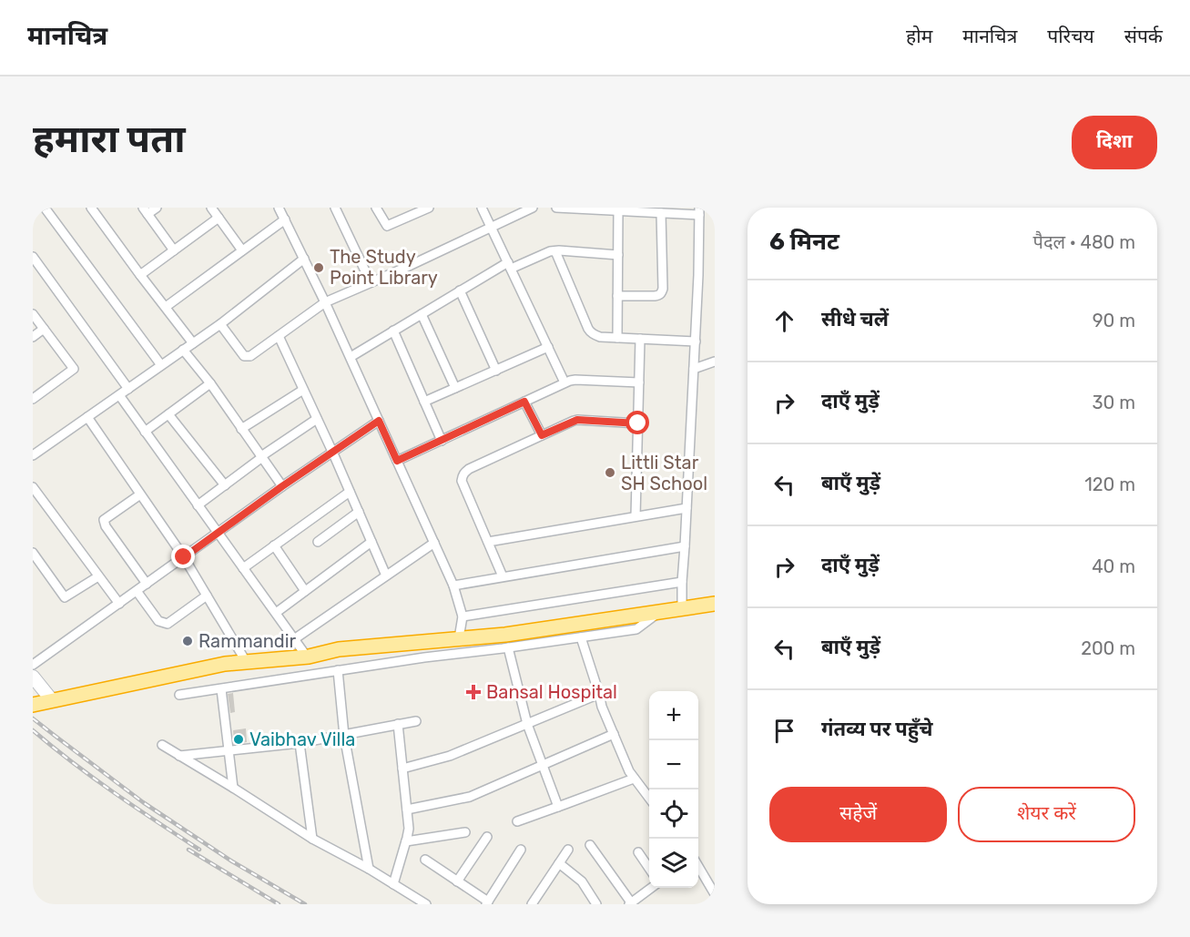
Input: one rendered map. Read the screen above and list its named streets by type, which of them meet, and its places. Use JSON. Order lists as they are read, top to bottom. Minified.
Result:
{"places":{"other":["The Study Point Library","Littli Star SH School","Rammandir","Vaibhav Villa"],"health":["Bansal Hospital"]},"page":{"header":"मानचित्र","nav":["होम","मानचित्र","परिचय","संपर्क"],"buttons":["दिशा",["सहेजें","शेयर करें"]],"title":"हमारा पता","heading":["6 मिनट","पैदल · 480 m"],"list":[["सीधे चलें","90 m"],["दाएँ मुड़ें","30 m"],["बाएँ मुड़ें","120 m"],["दाएँ मुड़ें","40 m"],["बाएँ मुड़ें","200 m"],"गंतव्य पर पहुँचे"],"map_buttons":["+","−"]}}
